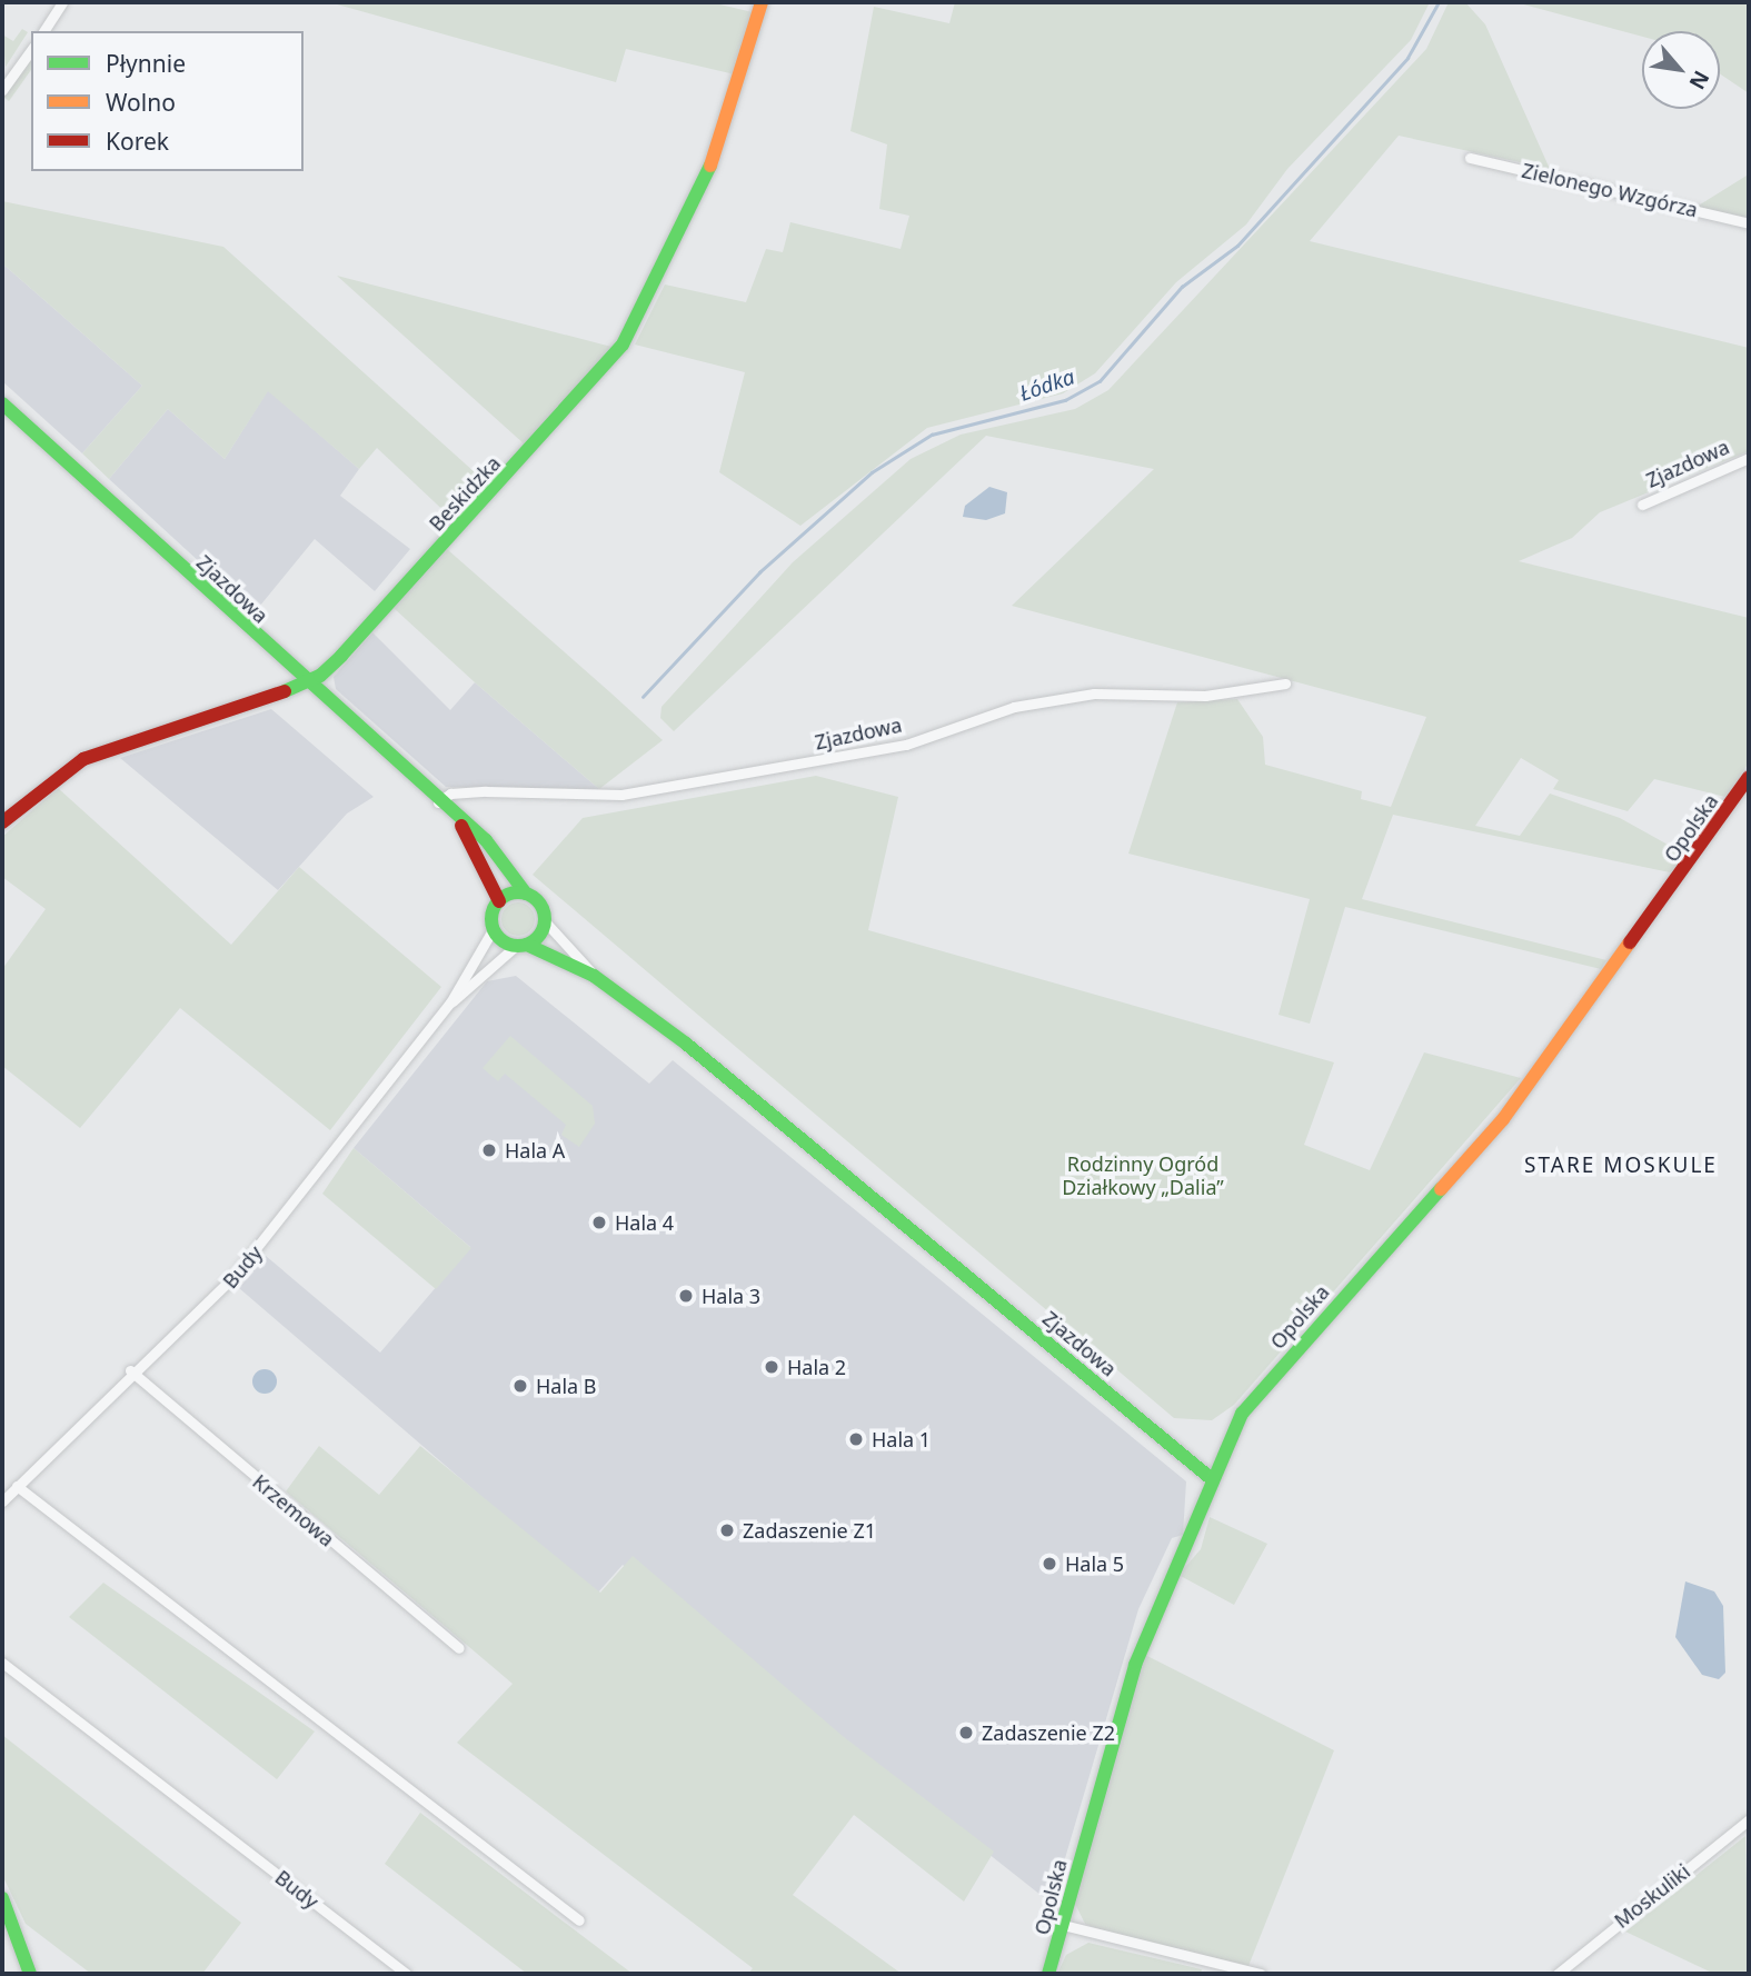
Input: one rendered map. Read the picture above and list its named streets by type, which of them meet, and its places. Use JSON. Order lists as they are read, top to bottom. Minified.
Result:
{"streets":{"street":["Zielonego Wzgórza","Zjazdowa","Beskidzka","Opolska","Budy","Krzemowa","Moskuliki"]},"crossings":[["Zjazdowa","Beskidzka"],["Zjazdowa","Opolska"],["Zjazdowa","Budy"],["Budy","Krzemowa"]],"districts":["STARE MOSKULE"],"water":["Łódka"],"parks":["Rodzinny Ogród Działkowy „Dalia”"],"places":["Hala A","Hala 4","Hala 3","Hala 2","Hala B","Hala 1","Zadaszenie Z1","Hala 5","Zadaszenie Z2"],"legend":["Płynnie","Wolno","Korek"],"north":"bottom right"}
